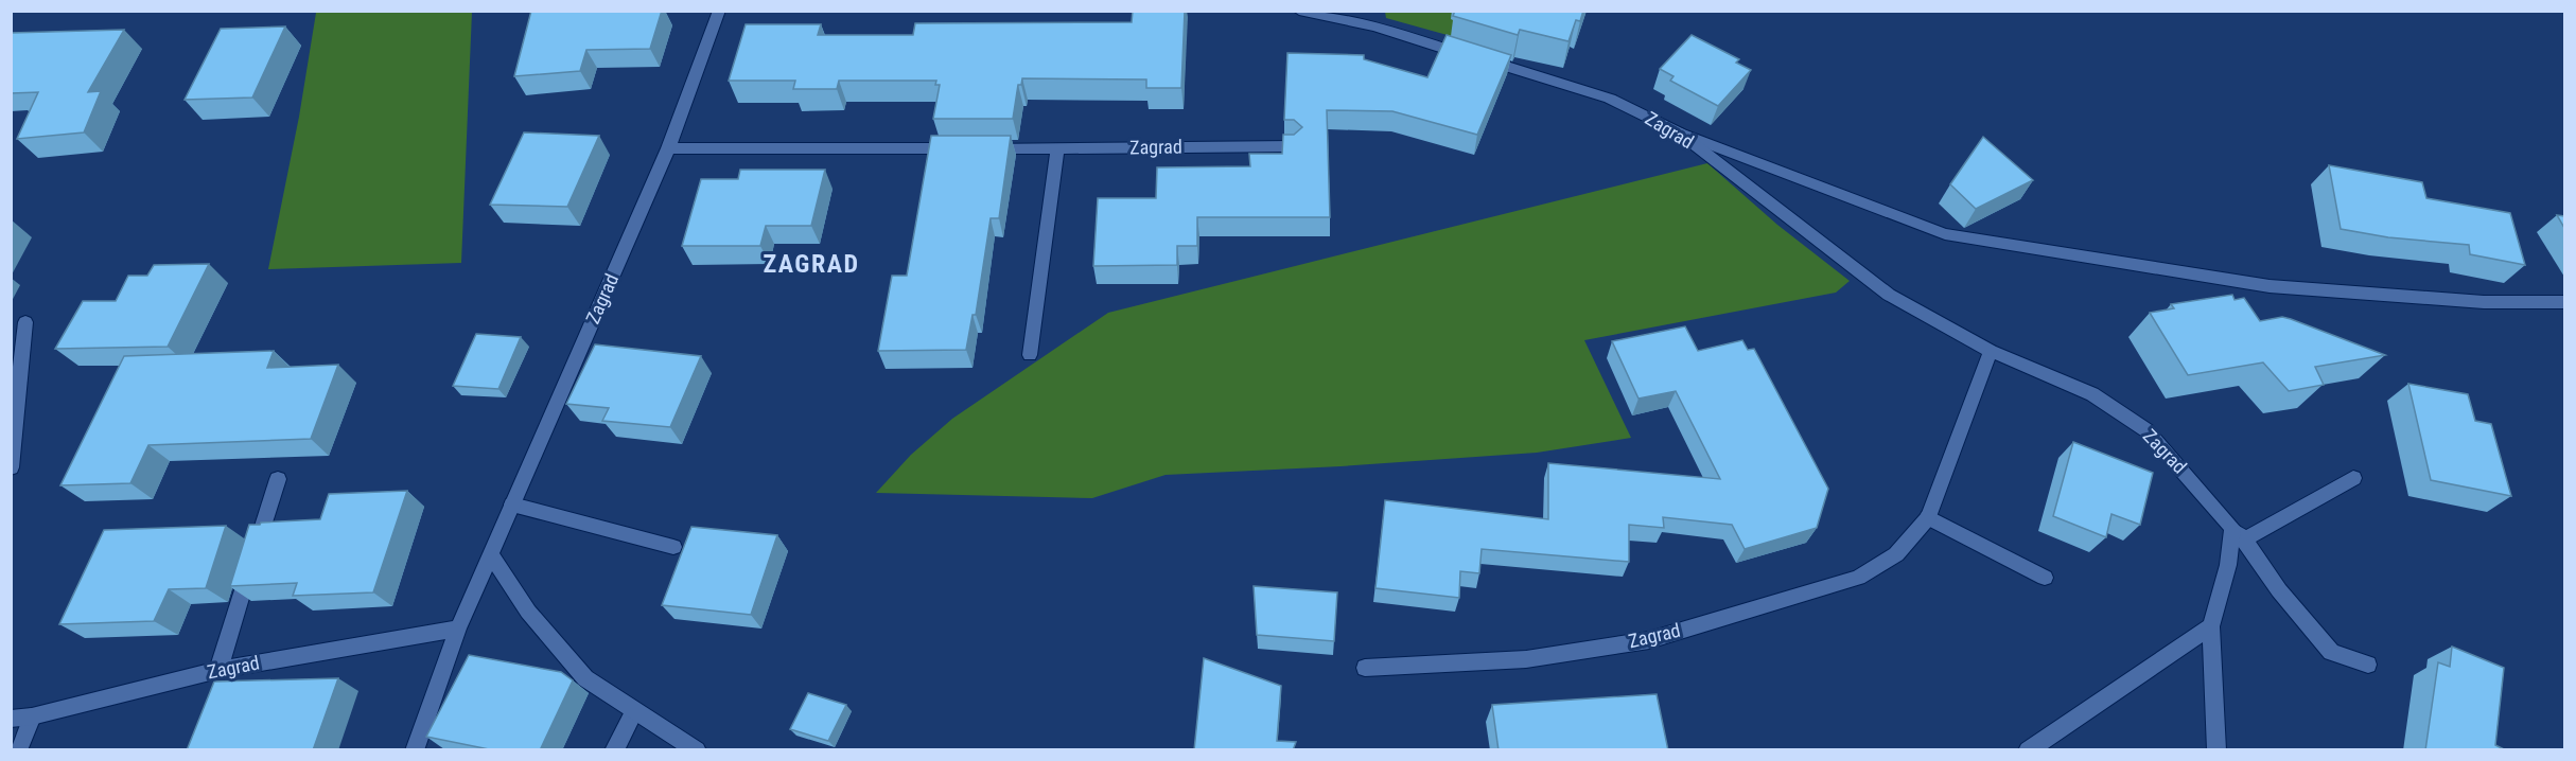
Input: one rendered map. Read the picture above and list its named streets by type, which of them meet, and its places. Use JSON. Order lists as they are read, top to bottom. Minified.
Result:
{"streets":{"street":["Zagrad"]},"districts":["ZAGRAD"]}
